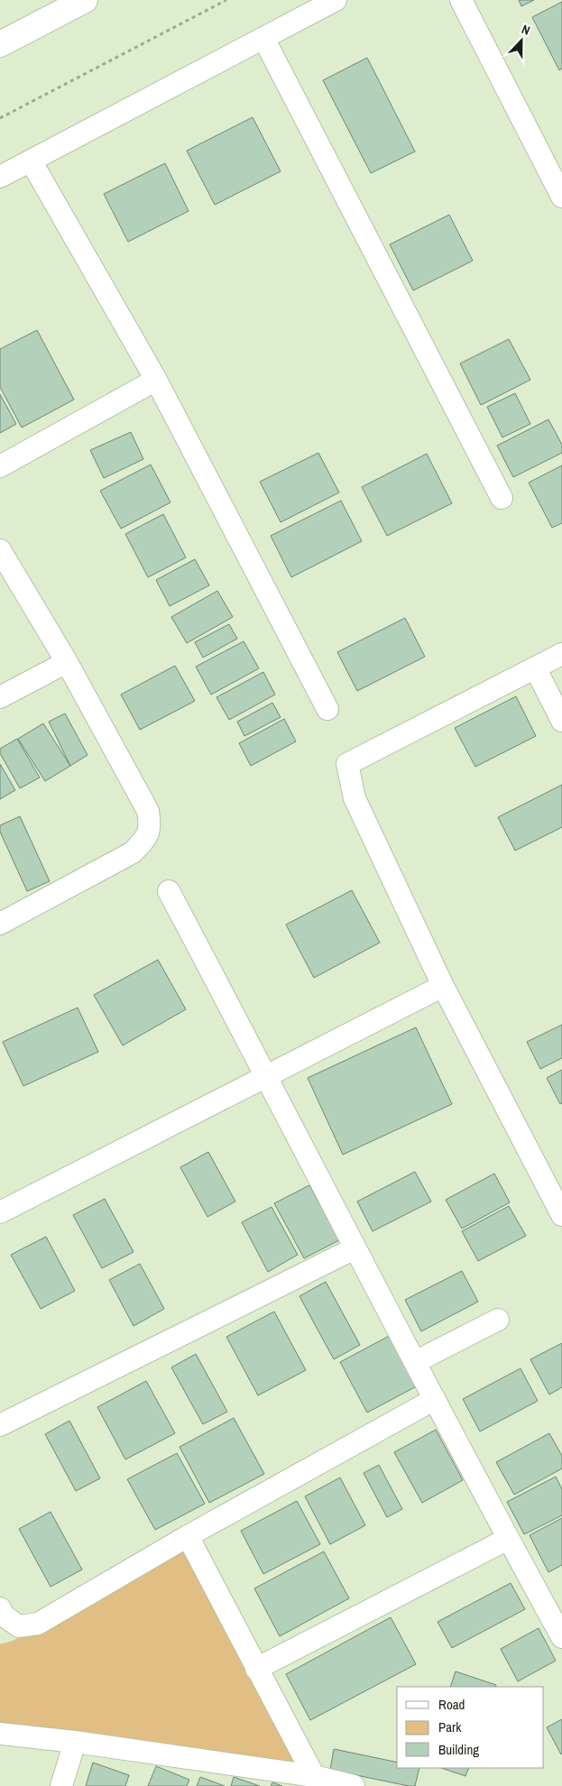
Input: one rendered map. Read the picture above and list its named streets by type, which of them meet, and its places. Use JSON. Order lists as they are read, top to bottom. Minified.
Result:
{"legend":["Road","Park","Building"],"north":"top"}
